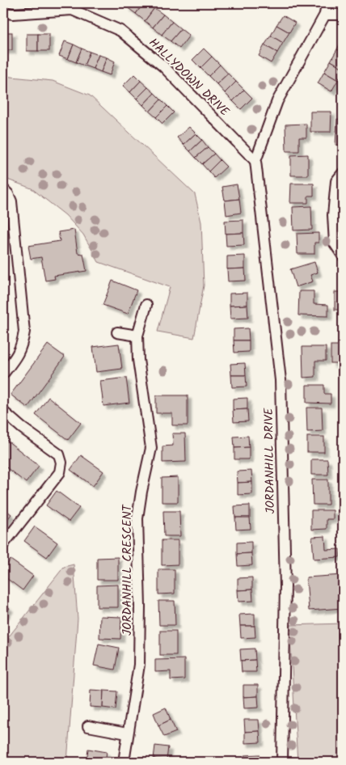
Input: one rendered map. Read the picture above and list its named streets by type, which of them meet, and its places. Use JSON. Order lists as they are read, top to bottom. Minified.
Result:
{"streets":{"street":["HALLYDOWN DRIVE","JORDANHILL DRIVE","JORDANHILL CRESCENT"]},"crossings":[["HALLYDOWN DRIVE","JORDANHILL DRIVE"]]}
